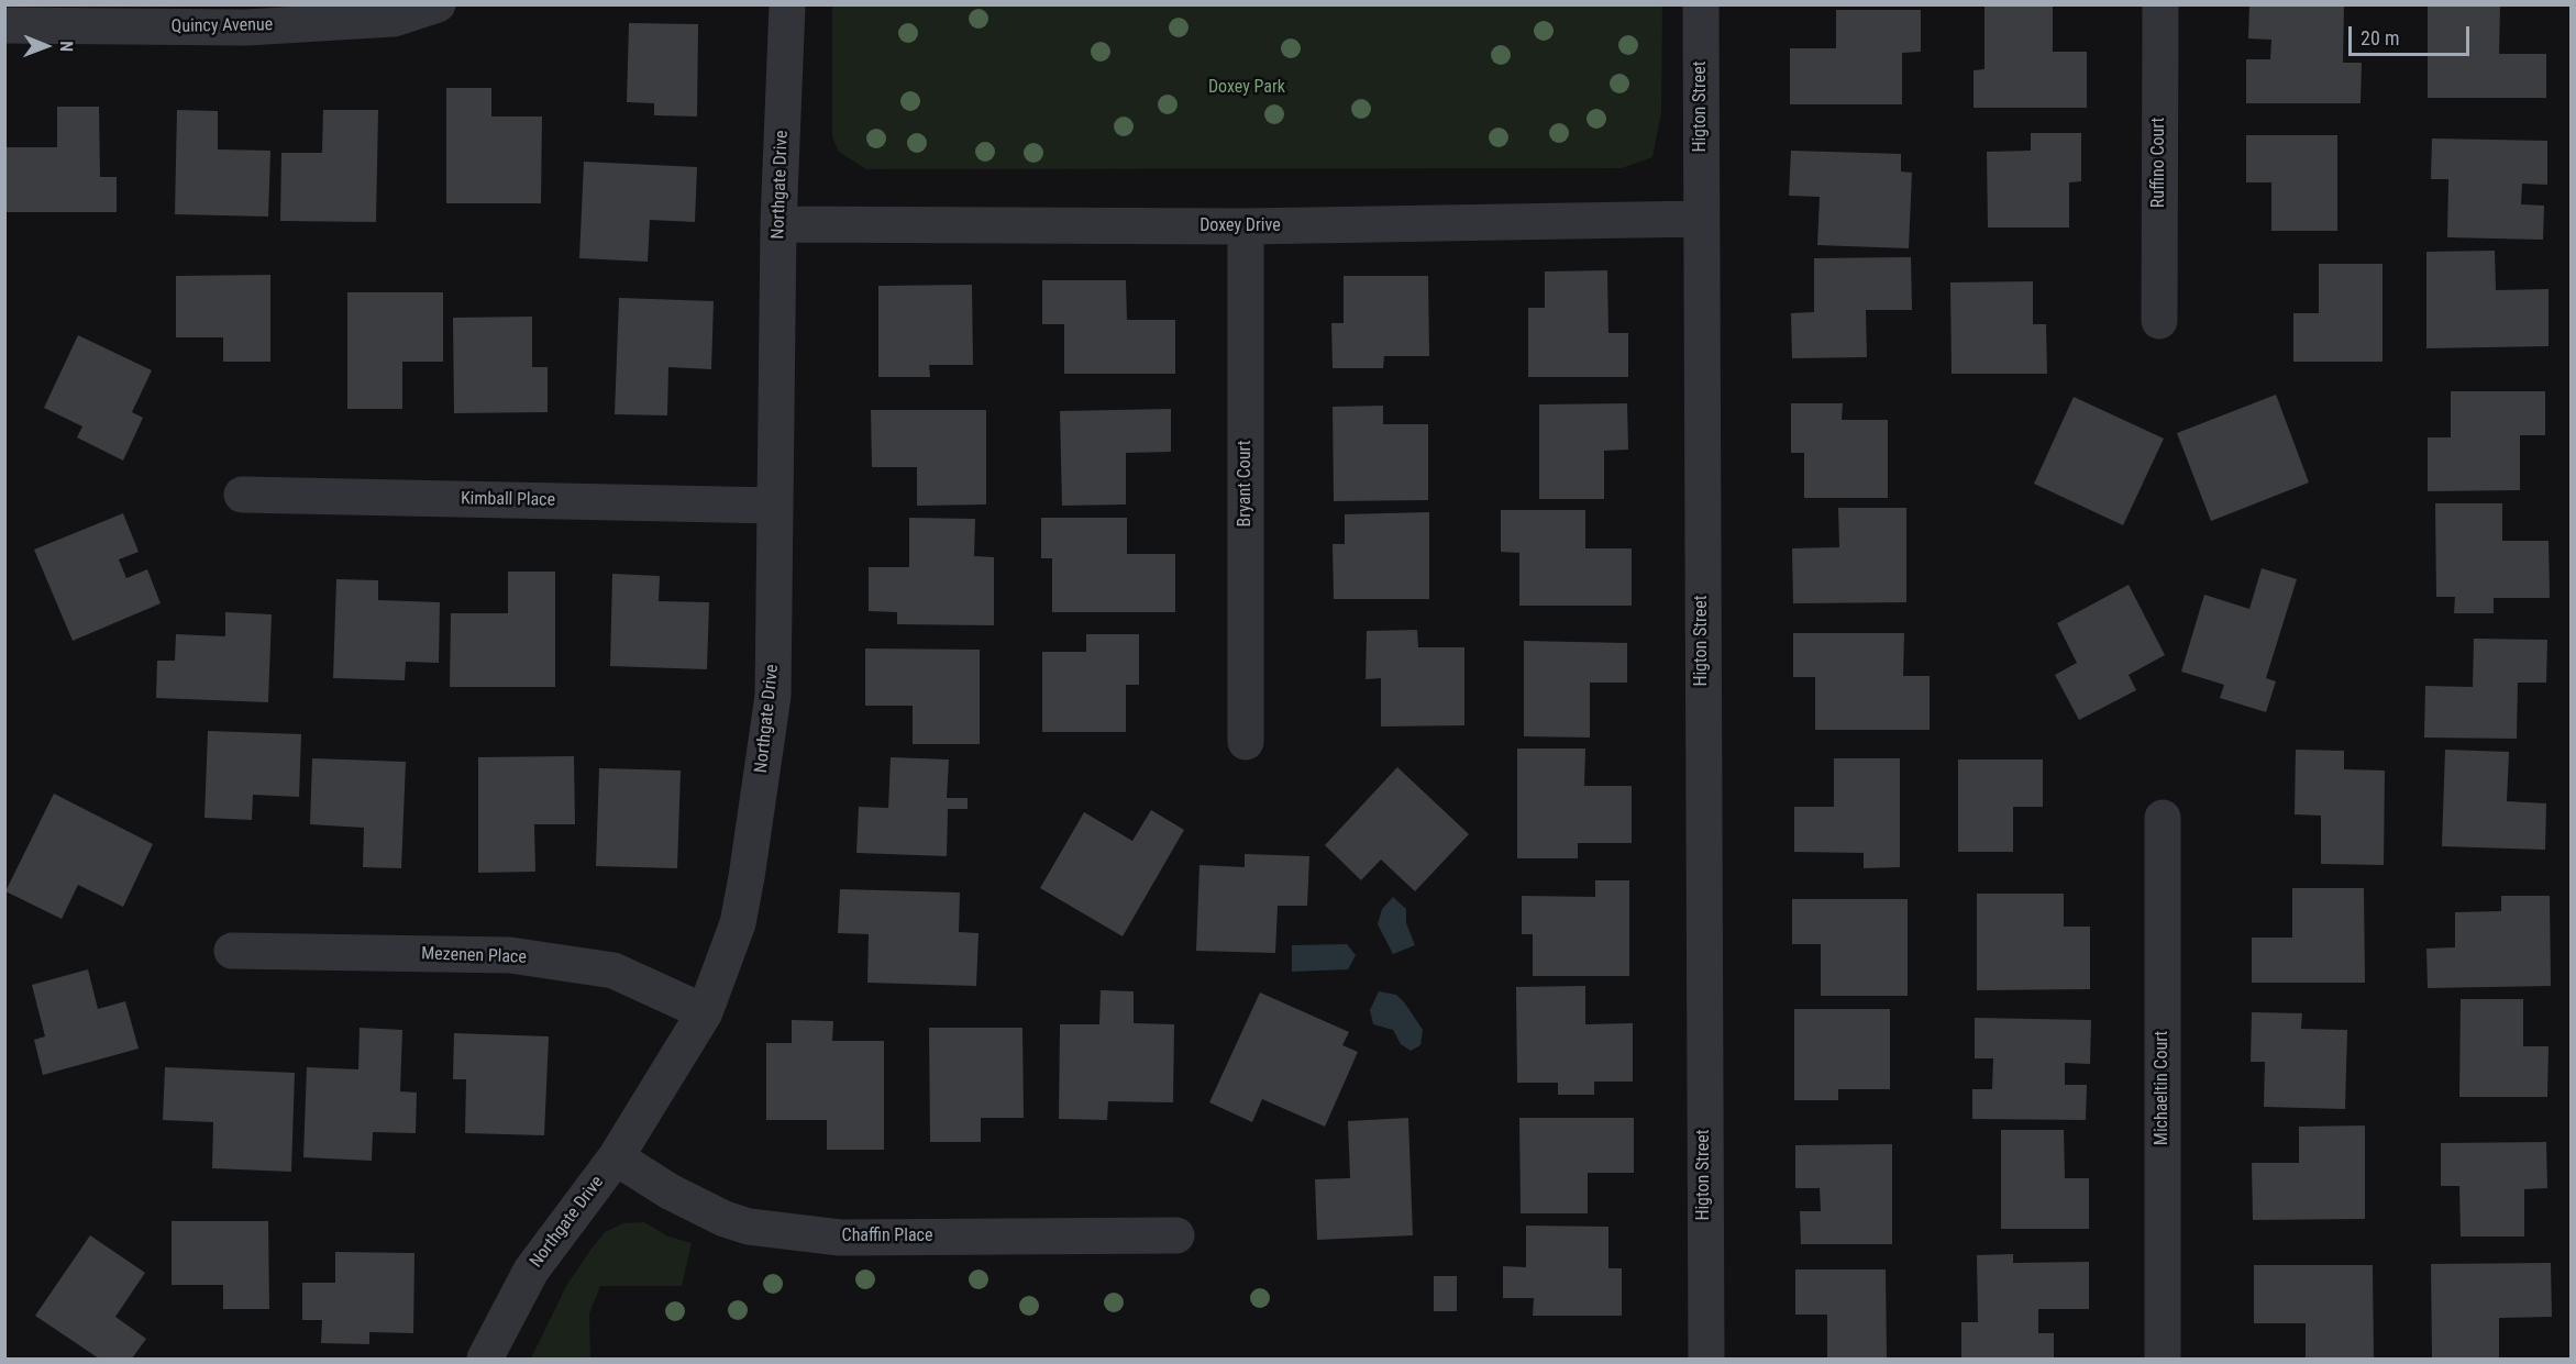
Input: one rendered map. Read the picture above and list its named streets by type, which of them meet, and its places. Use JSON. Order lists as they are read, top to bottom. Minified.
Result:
{"streets":{"street":["Quincy Avenue","Higton Street","Ruffino Court","Northgate Drive","Doxey Drive","Bryant Court","Kimball Place","Mezenen Place","Michaeltin Court","Chaffin Place"]},"crossings":[["Higton Street","Doxey Drive"],["Northgate Drive","Doxey Drive"],["Northgate Drive","Kimball Place"],["Northgate Drive","Mezenen Place"],["Northgate Drive","Chaffin Place"],["Doxey Drive","Bryant Court"]],"parks":["Doxey Park"],"scale_bar":"20 m","north":"right"}
